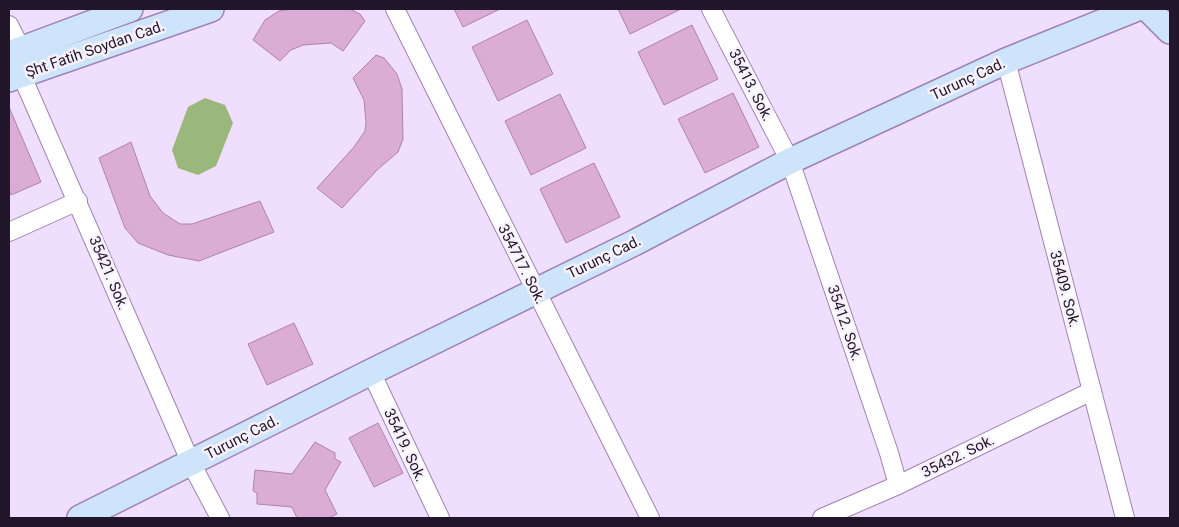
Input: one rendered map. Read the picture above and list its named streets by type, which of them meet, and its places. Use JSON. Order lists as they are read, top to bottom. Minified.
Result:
{"streets":{"street":["Şht Fatih Soydan Cad.","Turunç Cad.","35413. Sok.","354717. Sok.","35421. Sok.","35409. Sok.","35412. Sok.","35419. Sok.","35432. Sok."]},"crossings":[["Şht Fatih Soydan Cad.","35421. Sok."],["Turunç Cad.","35413. Sok."],["Turunç Cad.","354717. Sok."],["Turunç Cad.","35421. Sok."],["Turunç Cad.","35409. Sok."],["Turunç Cad.","35412. Sok."],["Turunç Cad.","35419. Sok."],["35413. Sok.","35412. Sok."],["35409. Sok.","35432. Sok."],["35412. Sok.","35432. Sok."]]}
